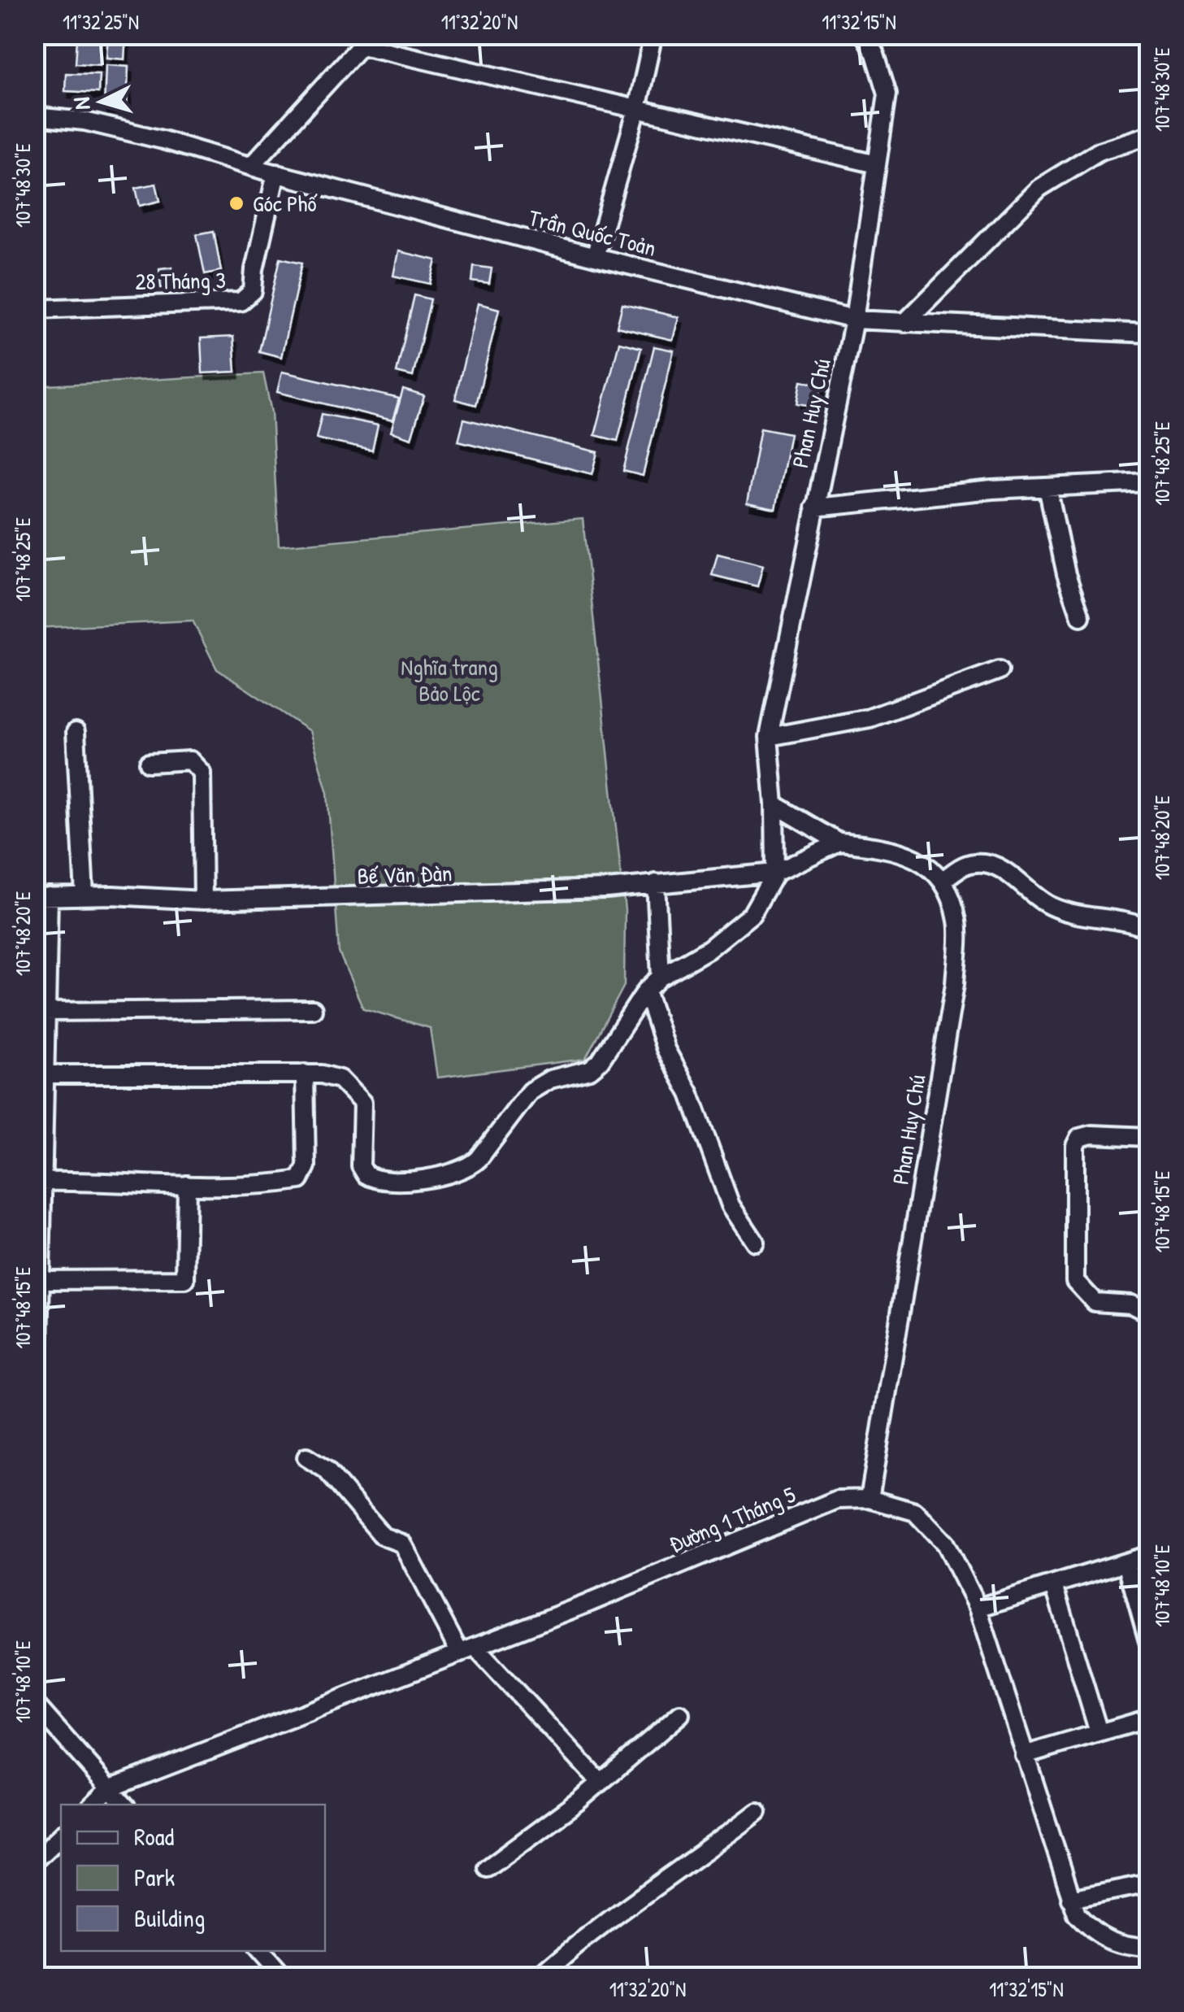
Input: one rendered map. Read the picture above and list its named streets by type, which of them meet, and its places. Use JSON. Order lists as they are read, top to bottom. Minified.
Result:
{"streets":{"street":["Trần Quốc Toản","28 Tháng 3","Phan Huy Chú","Bế Văn Đàn","Đường 1 Tháng 5"]},"crossings":[["Trần Quốc Toản","28 Tháng 3"],["Trần Quốc Toản","Phan Huy Chú"],["Phan Huy Chú","Bế Văn Đàn"],["Phan Huy Chú","Đường 1 Tháng 5"]],"parks":["Nghĩa trang Bảo Lộc"],"places":["Góc Phố"],"legend":["Road","Park","Building"],"north":"left","coordinates":["11°32'25\"N","11°32'20\"N","11°32'15\"N","107°48'30\"E","107°48'25\"E","107°48'20\"E","107°48'15\"E","107°48'10\"E"]}
